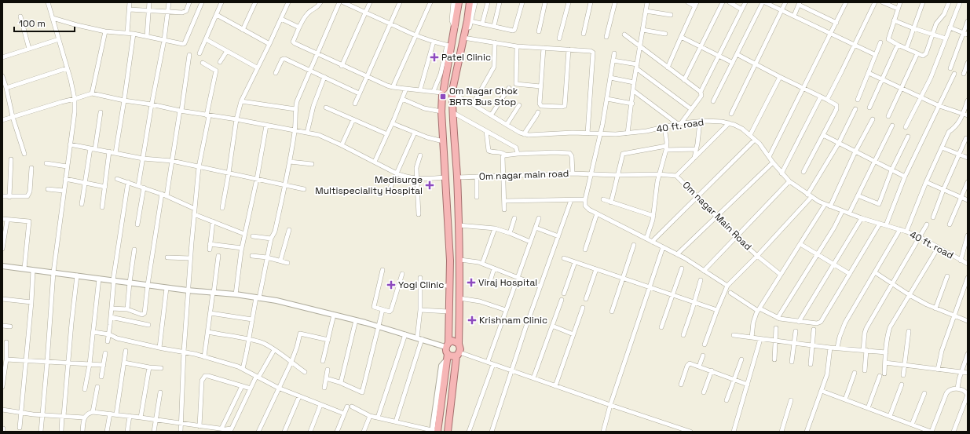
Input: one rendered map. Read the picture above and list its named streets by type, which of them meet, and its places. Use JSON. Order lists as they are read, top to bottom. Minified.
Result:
{"streets":{"street":["40 ft. road","Om nagar main road","Om nagar Main Road"]},"crossings":[["Om nagar main road","Om nagar Main Road"]],"places":{"health":["Patel Clinic","Medisurge Multispeciality Hospital","Viraj Hospital","Yogi Clinic","Krishnam Clinic"],"transit":["Om Nagar Chok BRTS Bus Stop"]},"scale_bar":"100 m"}
